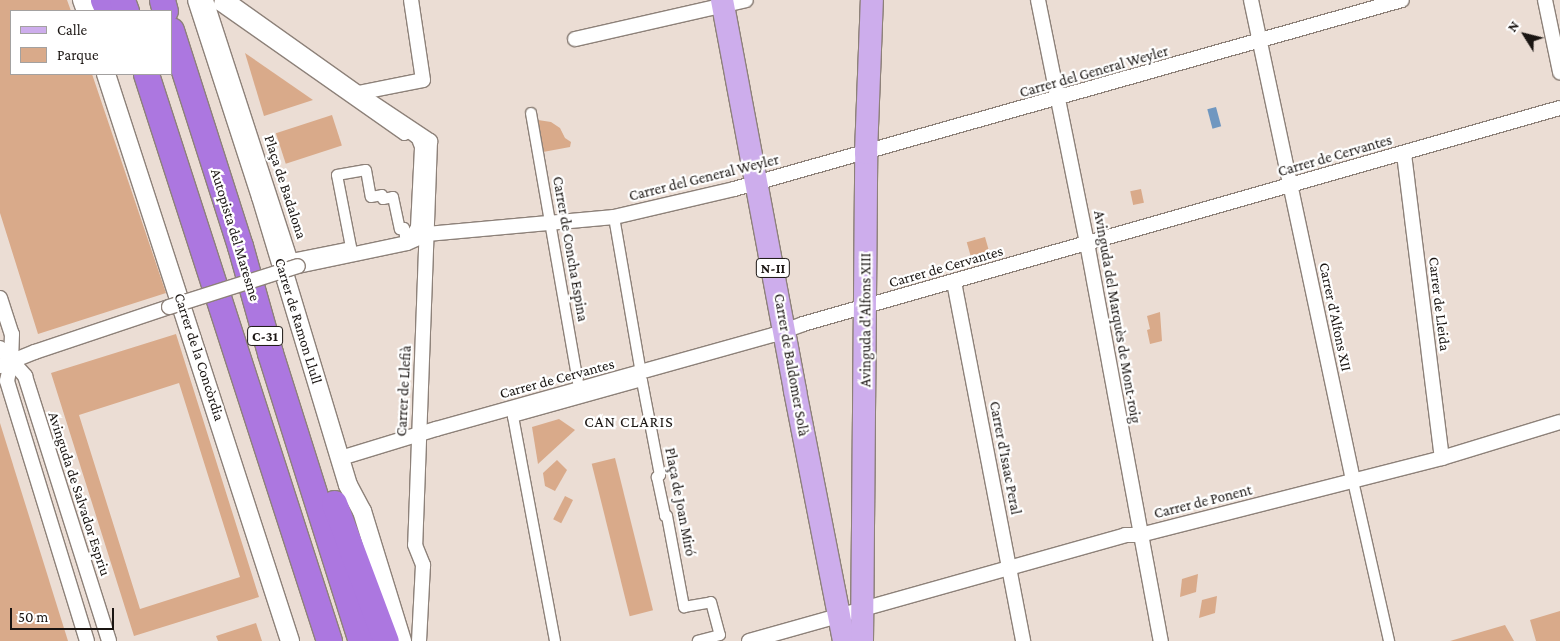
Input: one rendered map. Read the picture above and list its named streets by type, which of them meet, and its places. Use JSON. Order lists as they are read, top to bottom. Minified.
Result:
{"streets":{"highway":["Autopista del Maresme","C-31"],"main road":["N-II","Avinguda d'Alfons XIII","Carrer de Baldomer Solà"],"street":["Carrer del General Weyler","Carrer de Cervantes","Plaça de Badalona","Carrer de Concha Espina","Carrer de Lleida","Avinguda del Marquès de Mont-roig","Carrer d'Alfons XII","Carrer de Ramon Llull","Carrer de la Concòrdia","Carrer de Llefià","Carrer d'Isaac Peral","Avinguda de Salvador Espriu","Plaça de Joan Miró","Carrer de Ponent"]},"crossings":[["Carrer del General Weyler","Carrer de Concha Espina"],["Carrer del General Weyler","Avinguda del Marquès de Mont-roig"],["Carrer del General Weyler","Carrer d'Alfons XII"],["Carrer del General Weyler","Avinguda d'Alfons XIII"],["Carrer del General Weyler","Carrer de Baldomer Solà"],["Carrer del General Weyler","Carrer de Llefià"],["Carrer del General Weyler","Avinguda de Salvador Espriu"],["Carrer de Cervantes","Carrer de Concha Espina"],["Carrer de Cervantes","Carrer de Lleida"],["Carrer de Cervantes","Avinguda del Marquès de Mont-roig"],["Carrer de Cervantes","Carrer d'Alfons XII"],["Carrer de Cervantes","Avinguda d'Alfons XIII"],["Carrer de Cervantes","Carrer de Ramon Llull"],["Carrer de Cervantes","Carrer de Baldomer Solà"],["Carrer de Cervantes","Carrer de Llefià"],["Carrer de Cervantes","Carrer d'Isaac Peral"],["Carrer de Lleida","Carrer de Ponent"],["Avinguda del Marquès de Mont-roig","Carrer de Ponent"],["Carrer d'Alfons XII","Carrer de Ponent"],["Avinguda d'Alfons XIII","Carrer de Baldomer Solà"],["Avinguda d'Alfons XIII","Carrer de Ponent"],["Carrer de Baldomer Solà","Carrer de Ponent"],["Carrer d'Isaac Peral","Carrer de Ponent"]],"districts":["CAN CLARIS"],"legend":["Calle","Parque"],"scale_bar":"50 m","north":"top left"}
